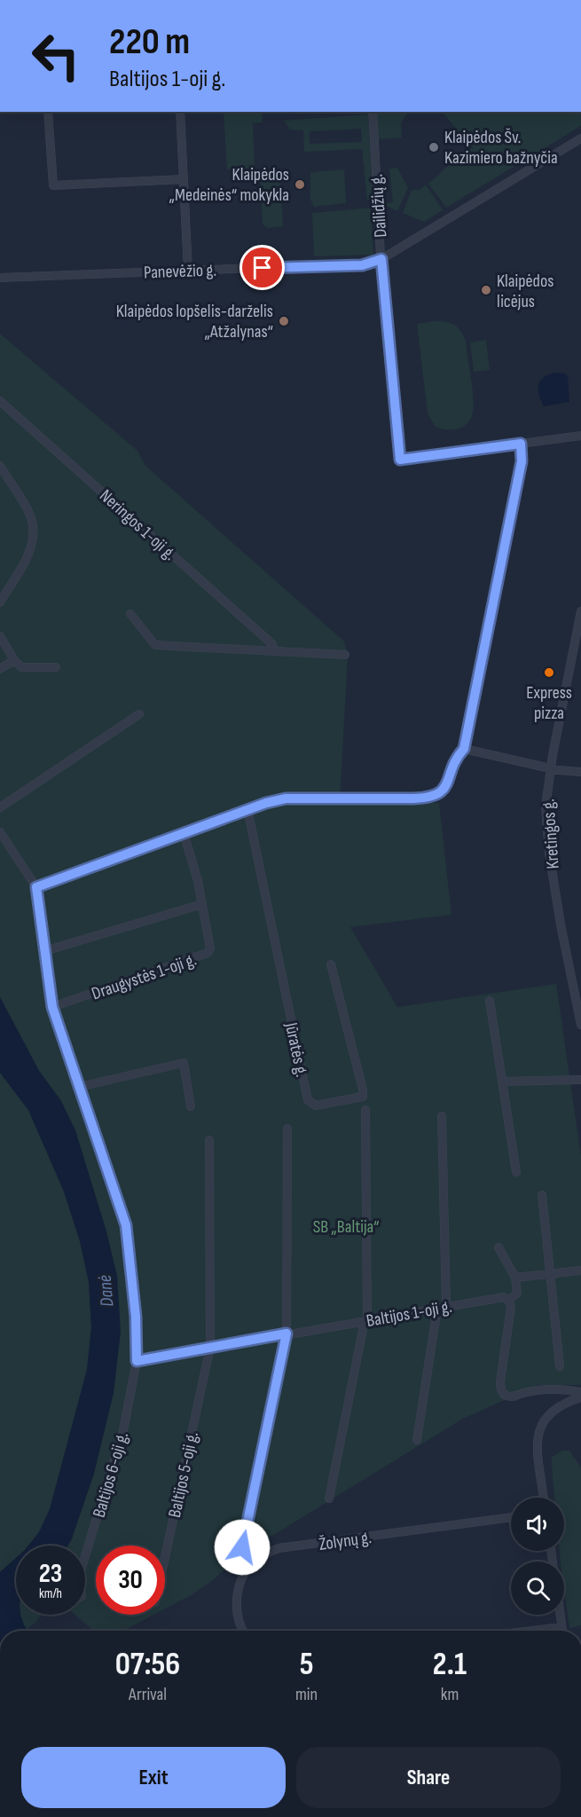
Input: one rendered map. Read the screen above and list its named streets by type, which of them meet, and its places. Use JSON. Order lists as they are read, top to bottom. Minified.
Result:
{"streets":{"street":["Dailidžių g.","Panevėžio g.","Neringos 1-oji g.","Kretingos g.","Draugystės 1-oji g.","Jūratės g.","Baltijos 1-oji g.","Baltijos 6-oji g.","Baltijos 5-oji g.","Žolynų g."]},"crossings":[["Dailidžių g.","Panevėžio g."],["Draugystės 1-oji g.","Baltijos 6-oji g."],["Baltijos 1-oji g.","Baltijos 6-oji g."],["Baltijos 1-oji g.","Baltijos 5-oji g."]],"water":["Danė"],"parks":["SB „Baltija“"],"places":["Klaipėdos Šv. Kazimiero bažnyčia","Klaipėdos „Medeinės“ mokykla","Klaipėdos licėjus","Klaipėdos lopšelis-darželis „Atžalynas“","Express pizza"],"page":{"turn":["220 m","Baltijos 1-oji g."],"speed":"23 km/h","limit":"30","eta":["07:56","Arrival","5","min","2.1","km"],"buttons":["Exit","Share"]}}
